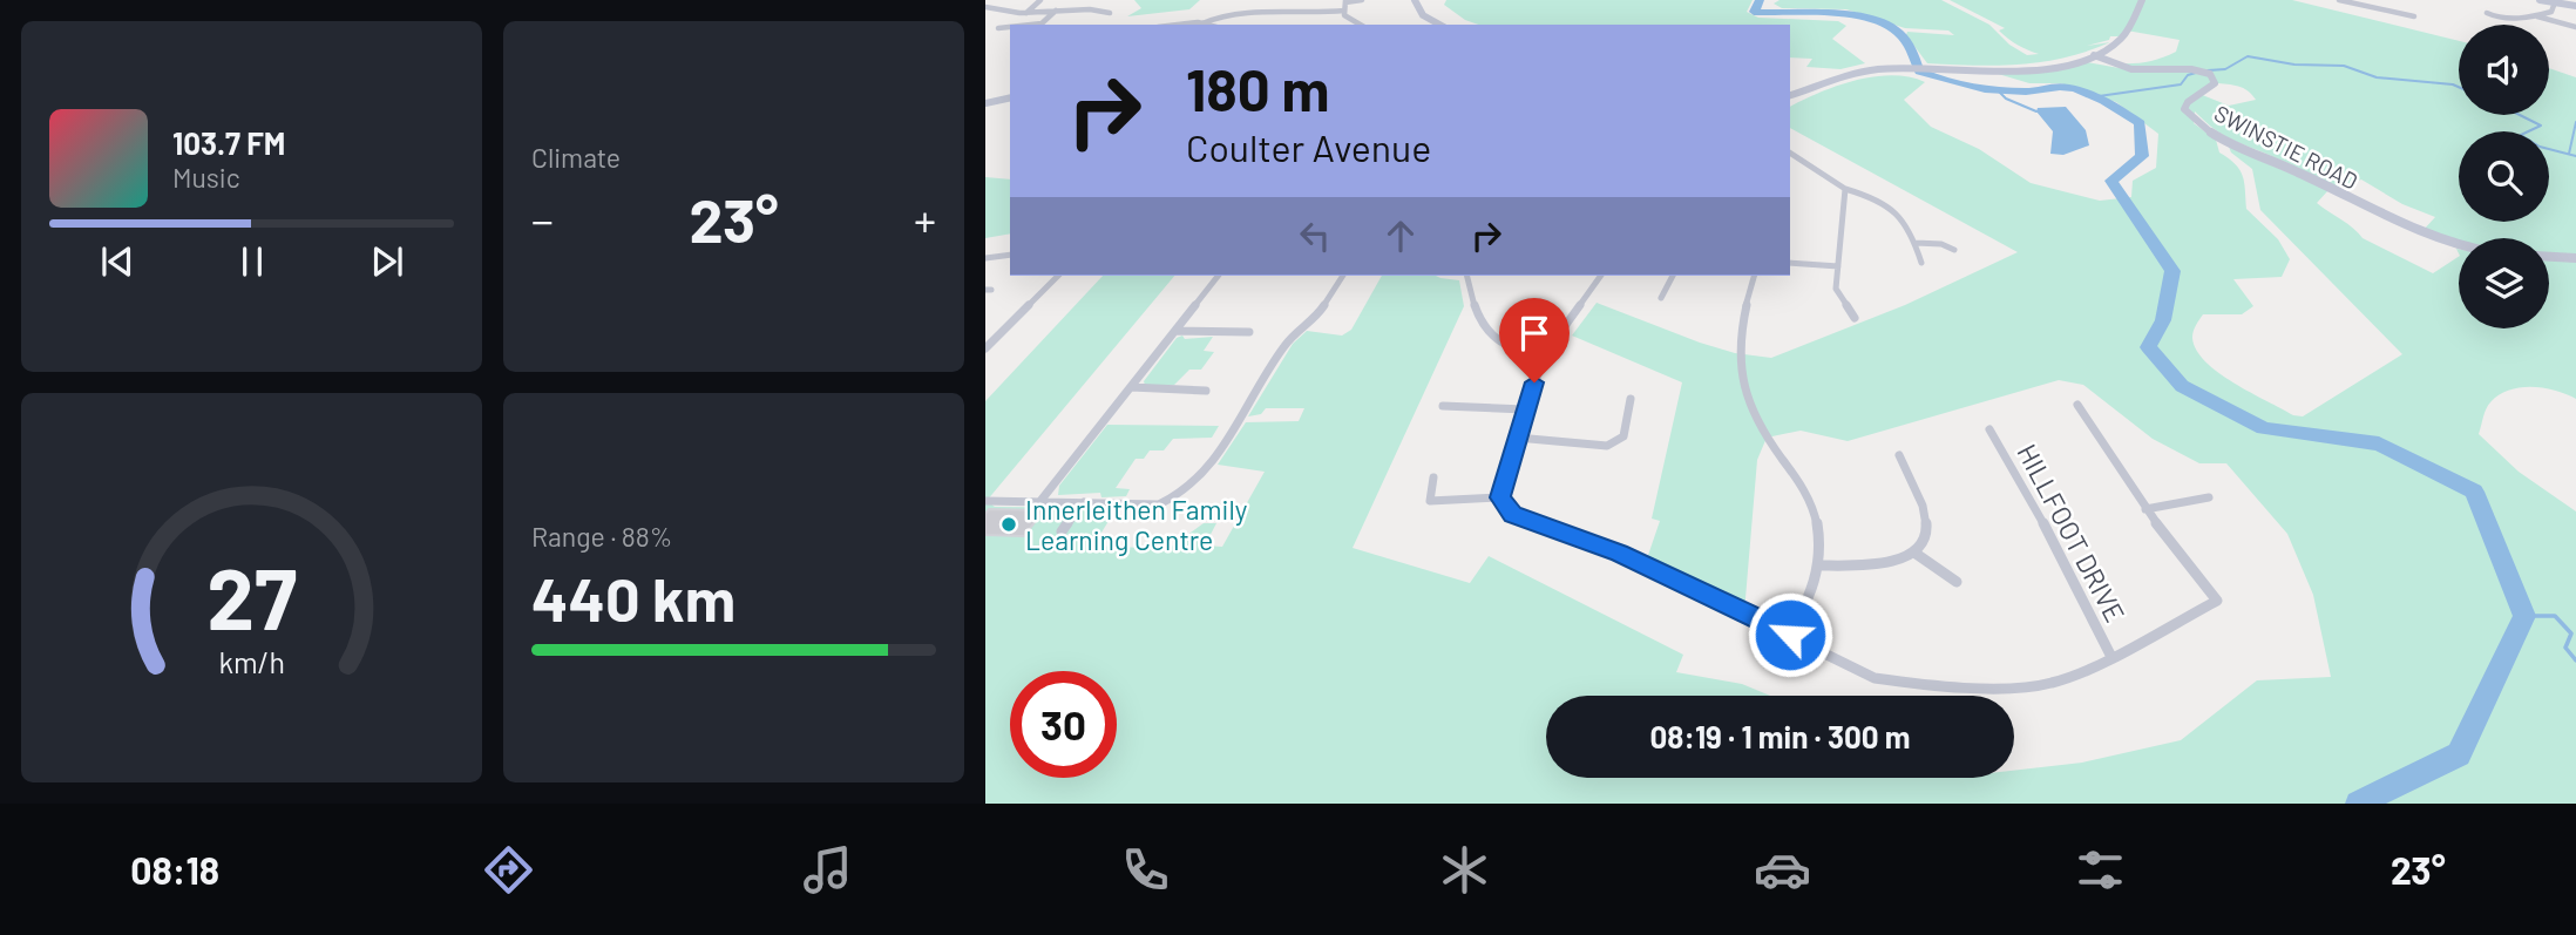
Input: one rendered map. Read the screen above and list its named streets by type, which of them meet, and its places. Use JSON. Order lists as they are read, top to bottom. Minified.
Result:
{"streets":{"street":["SWINSTIE ROAD","HILLFOOT DRIVE"]},"places":["Innerleithen Family Learning Centre"],"page":{"tile":["Climate",["Range · 88%","440 km"]],"turn":["180 m","Coulter Avenue"],"song":["103.7 FM","Music"],"heat":["−","23°","+"],"limit":"30","trip":"08:19 · 1 min · 300 m","tabs":["08:18","23°"],"gauge":["27","km/h"]}}
